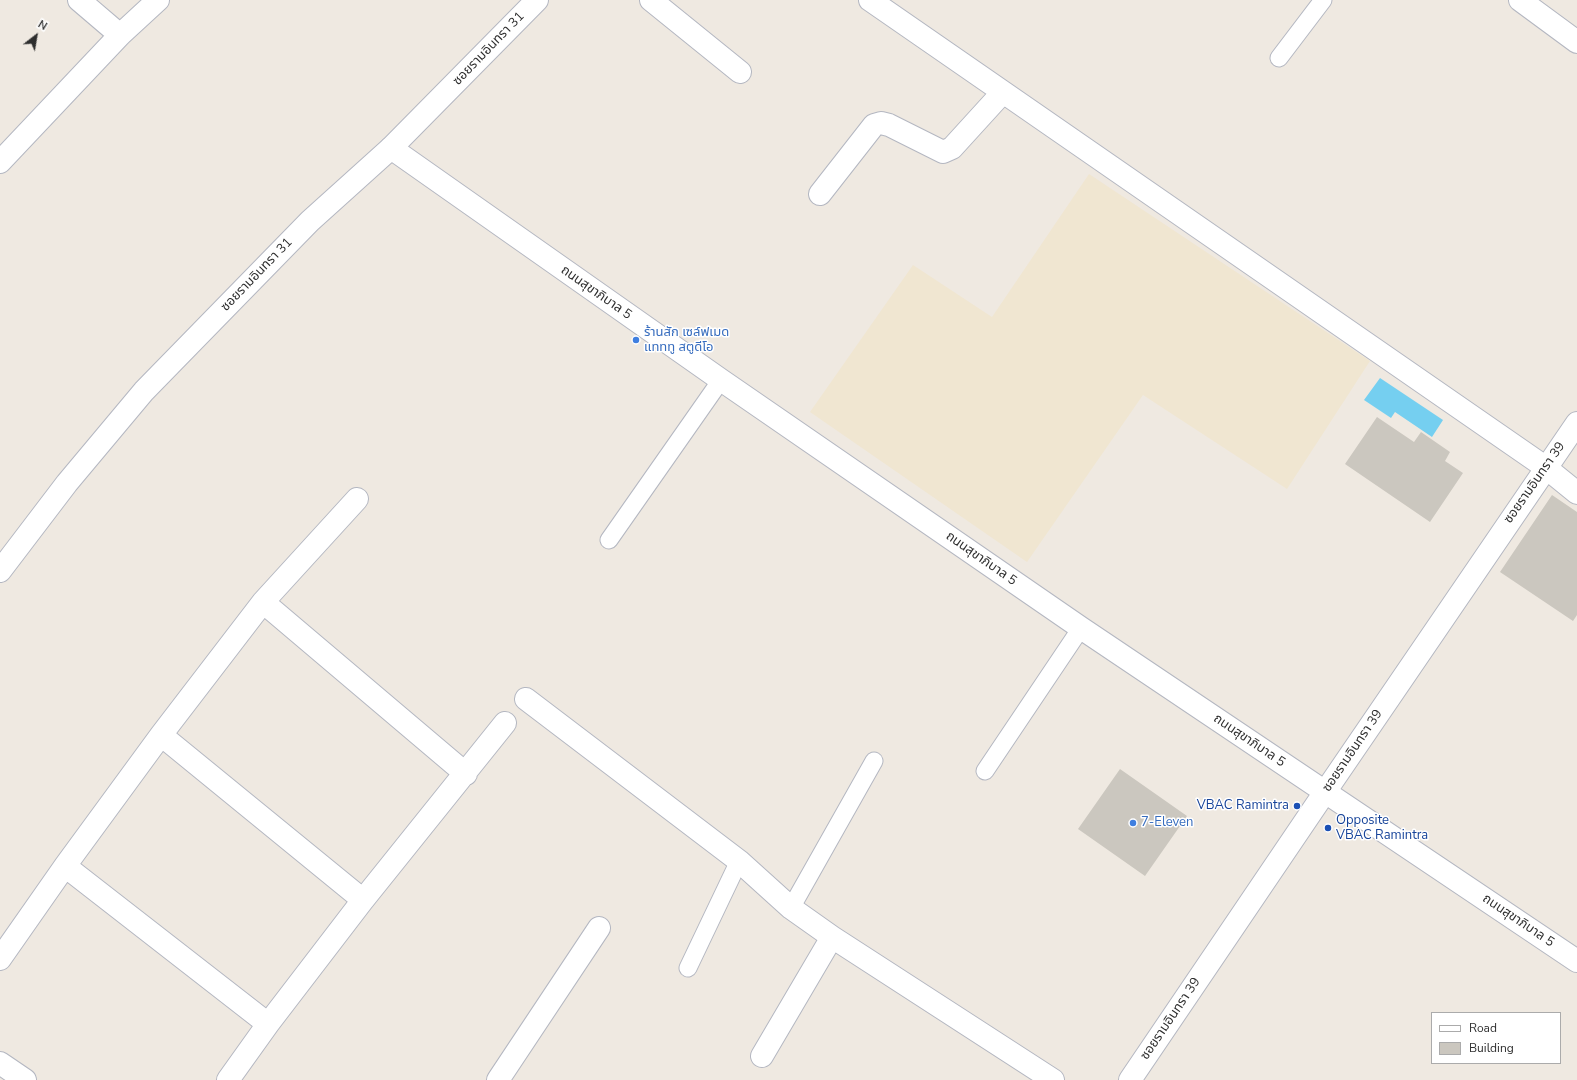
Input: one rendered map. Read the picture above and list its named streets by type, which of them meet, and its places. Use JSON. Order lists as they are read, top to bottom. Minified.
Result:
{"streets":{"street":["ซอยรามอินทรา 31","ถนนสุขาภิบาล 5","ซอยรามอินทรา 39"]},"crossings":[["ซอยรามอินทรา 31","ถนนสุขาภิบาล 5"],["ถนนสุขาภิบาล 5","ซอยรามอินทรา 39"]],"places":["ร้านสัก เซล์ฟเมด แทททู สตูดีโอ","VBAC Ramintra","7-Eleven","Opposite VBAC Ramintra"],"legend":["Road","Building"],"north":"top right"}
